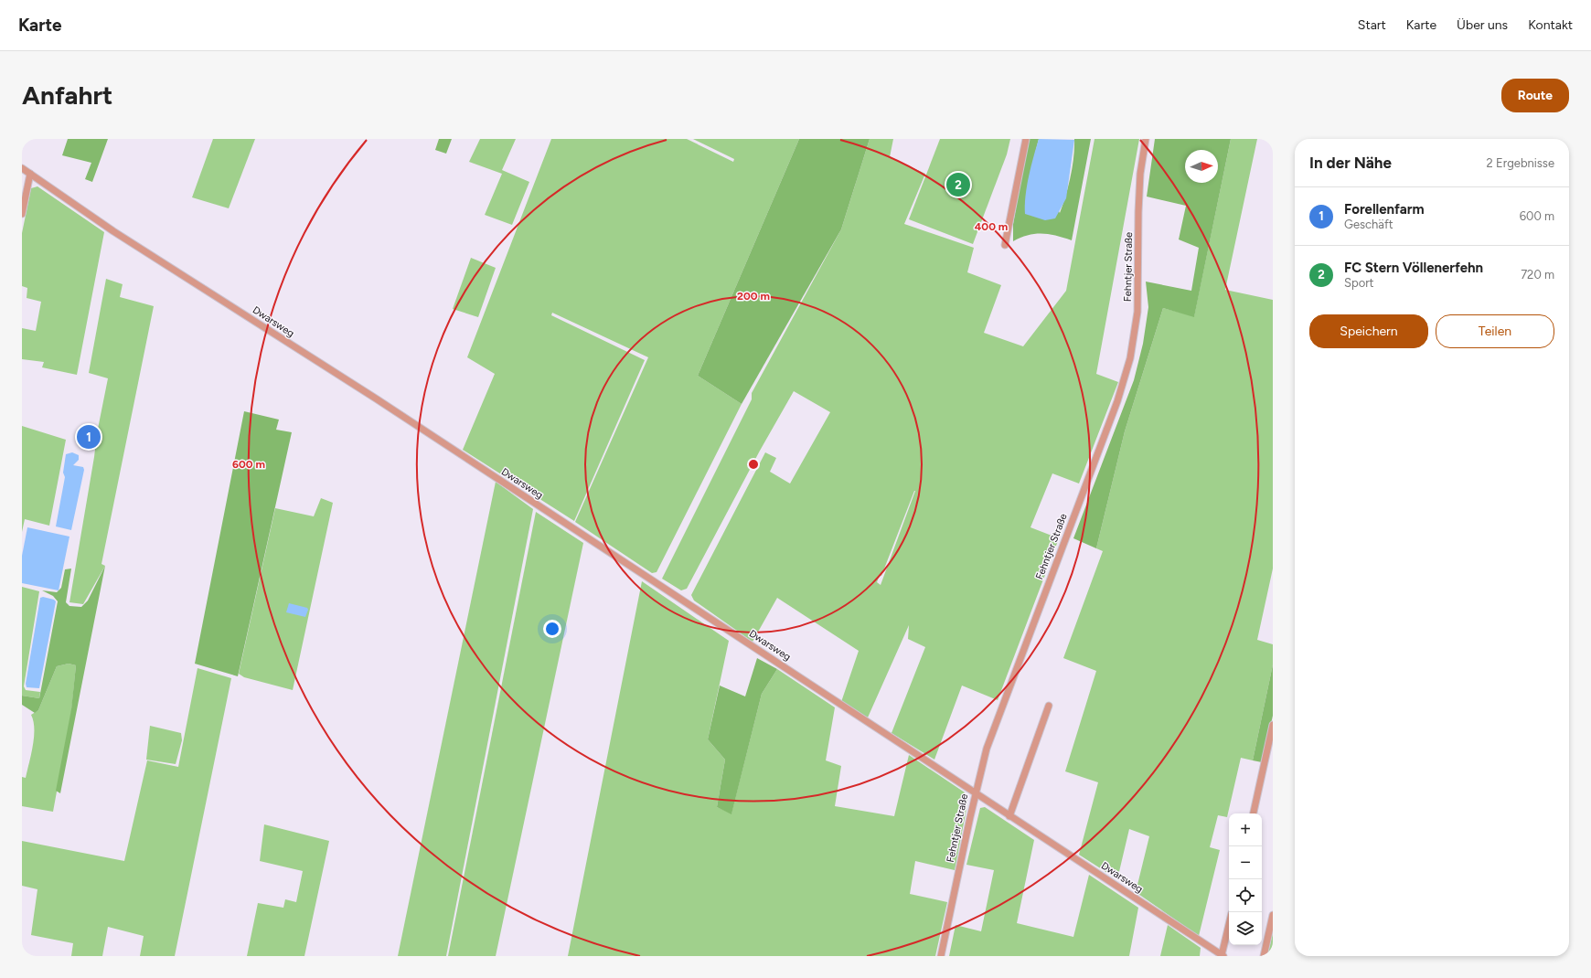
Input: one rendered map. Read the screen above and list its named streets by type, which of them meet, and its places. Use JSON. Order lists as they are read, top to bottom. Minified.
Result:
{"streets":{"street":["Fehntjer Straße","Dwarsweg"]},"crossings":[["Fehntjer Straße","Dwarsweg"]],"north":"right","page":{"header":"Karte","nav":["Start","Karte","Über uns","Kontakt"],"buttons":["Route",["Speichern","Teilen"]],"title":"Anfahrt","heading":["In der Nähe","2 Ergebnisse"],"pins":["2","1"],"list":[{"mark":"1","name":"Forellenfarm","note":"Geschäft","value":"600 m"},{"mark":"2","name":"FC Stern Völlenerfehn","note":"Sport","value":"720 m"}],"map_buttons":["+","−"]},"rings":["400 m","200 m","600 m"]}
